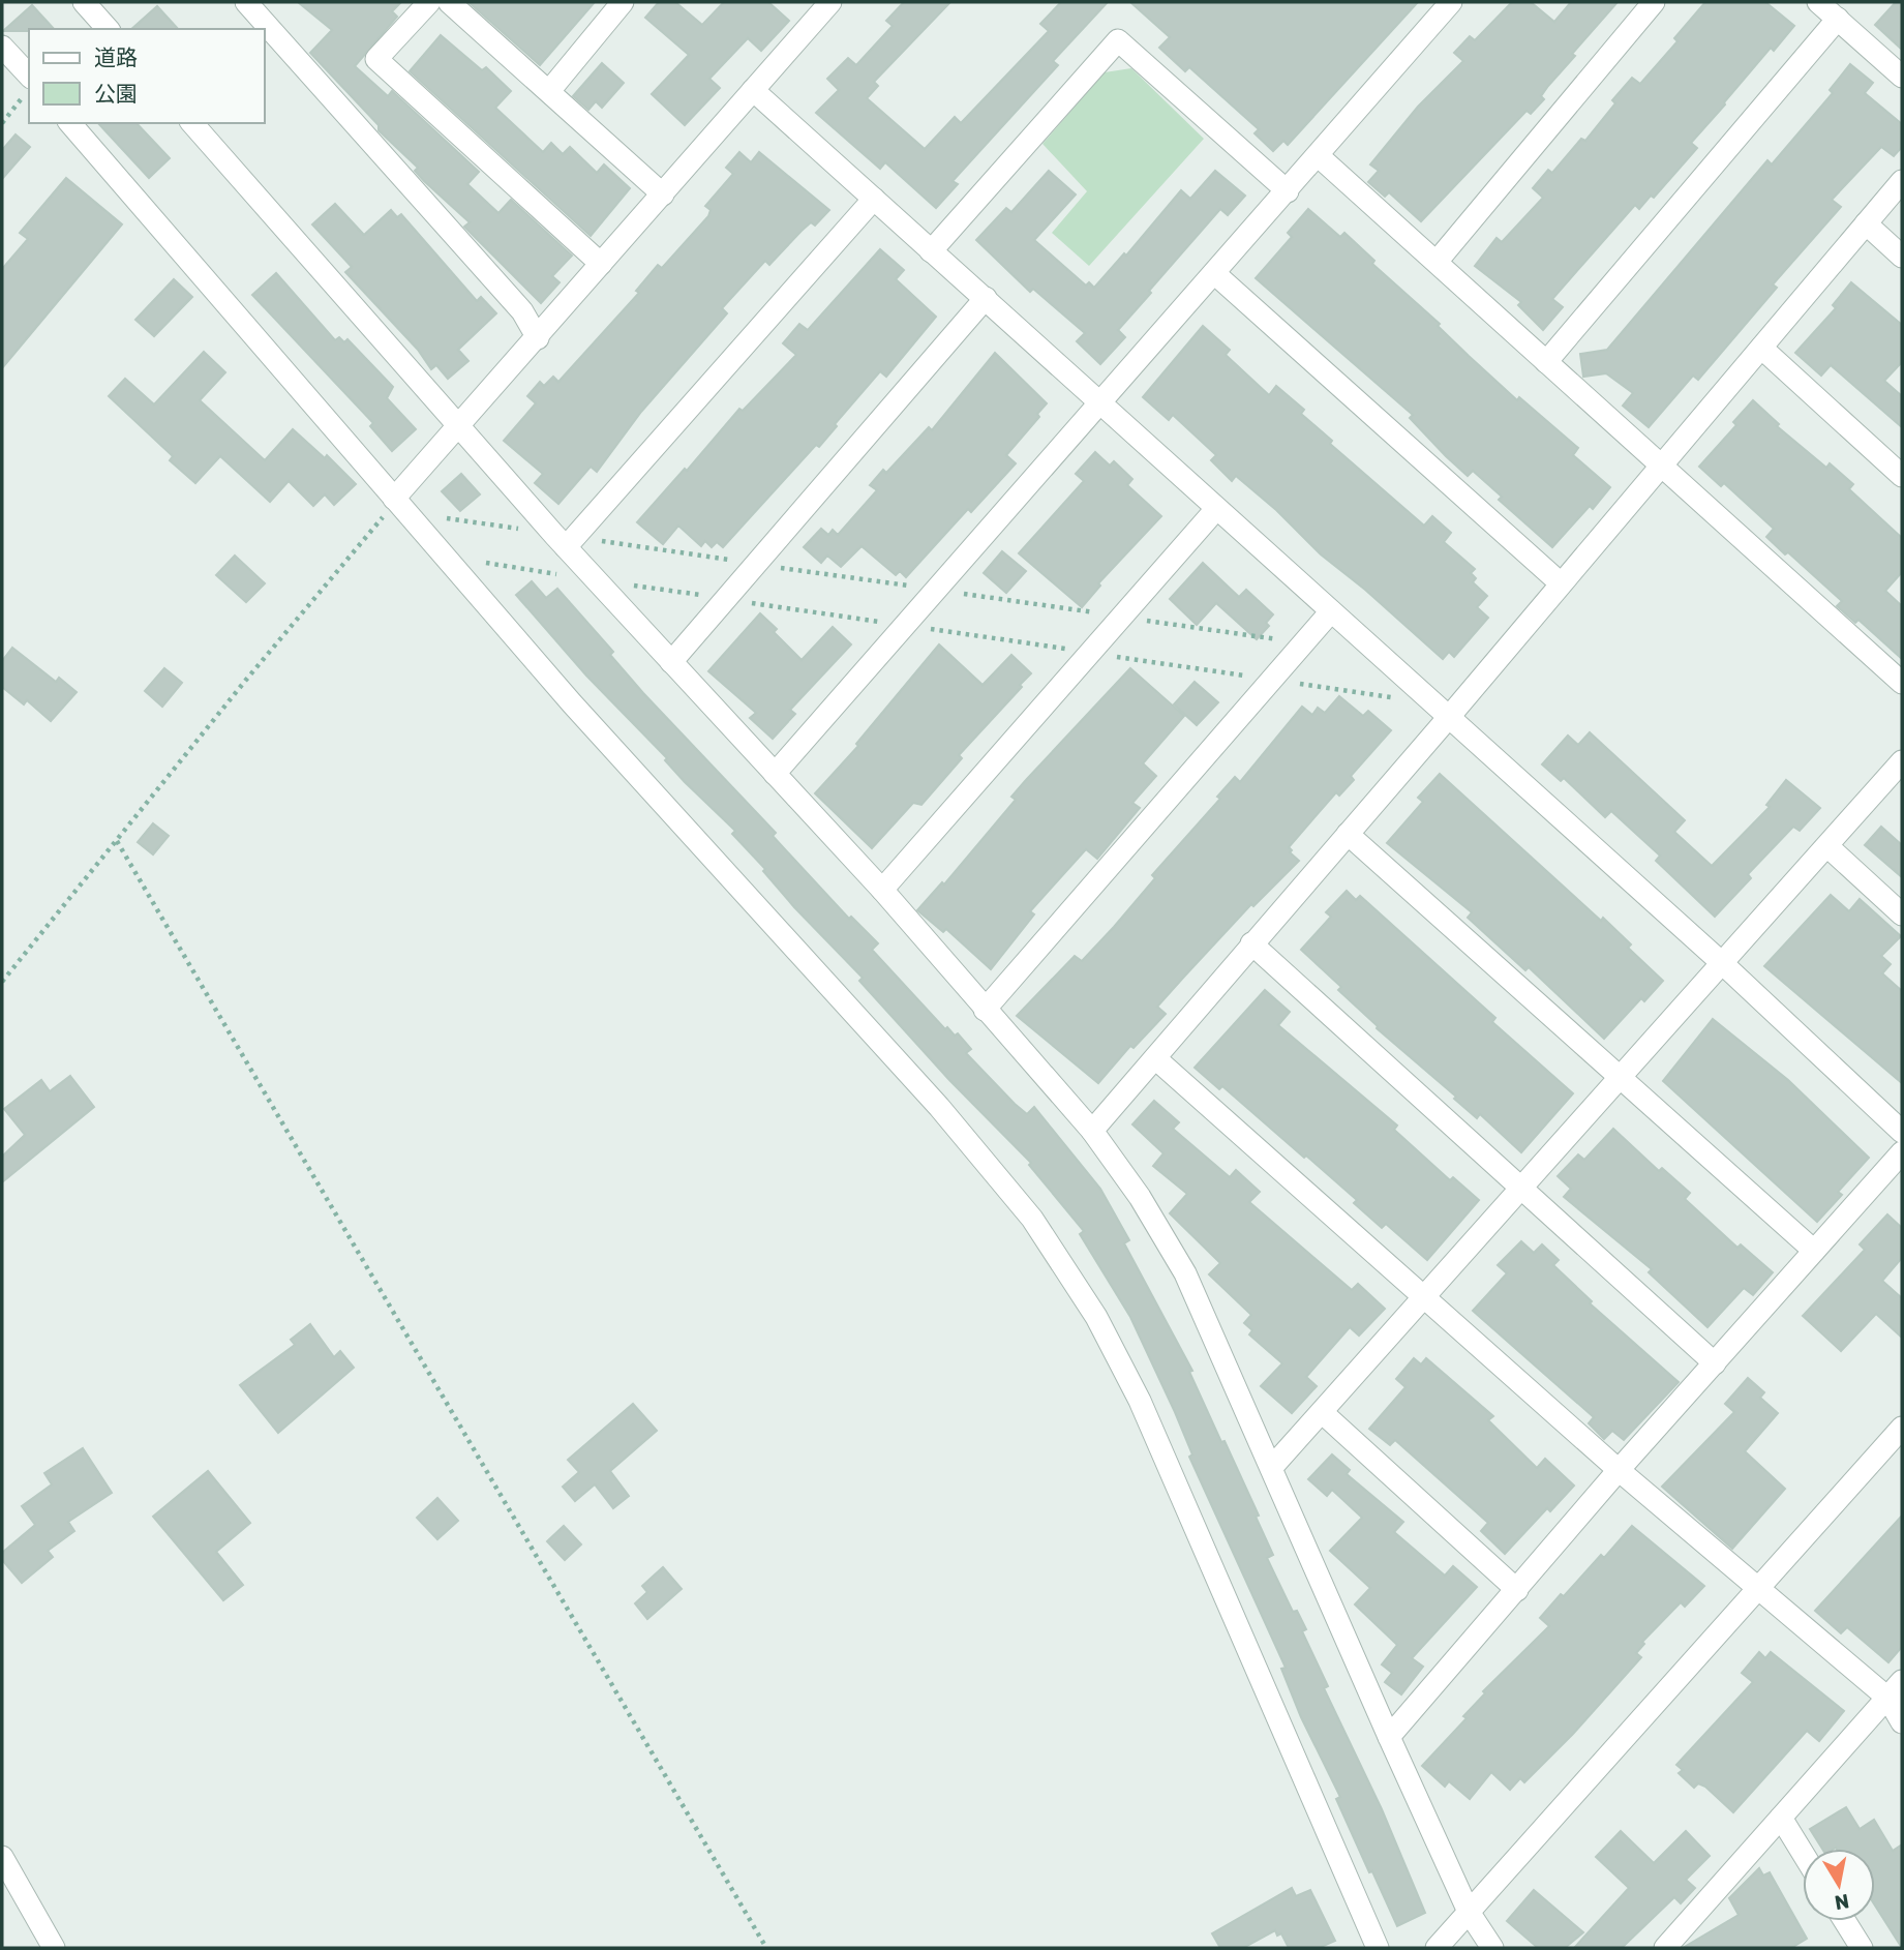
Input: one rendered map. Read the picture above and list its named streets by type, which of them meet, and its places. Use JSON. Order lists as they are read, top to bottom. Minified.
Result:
{"legend":["道路","公園"],"north":"bottom"}
